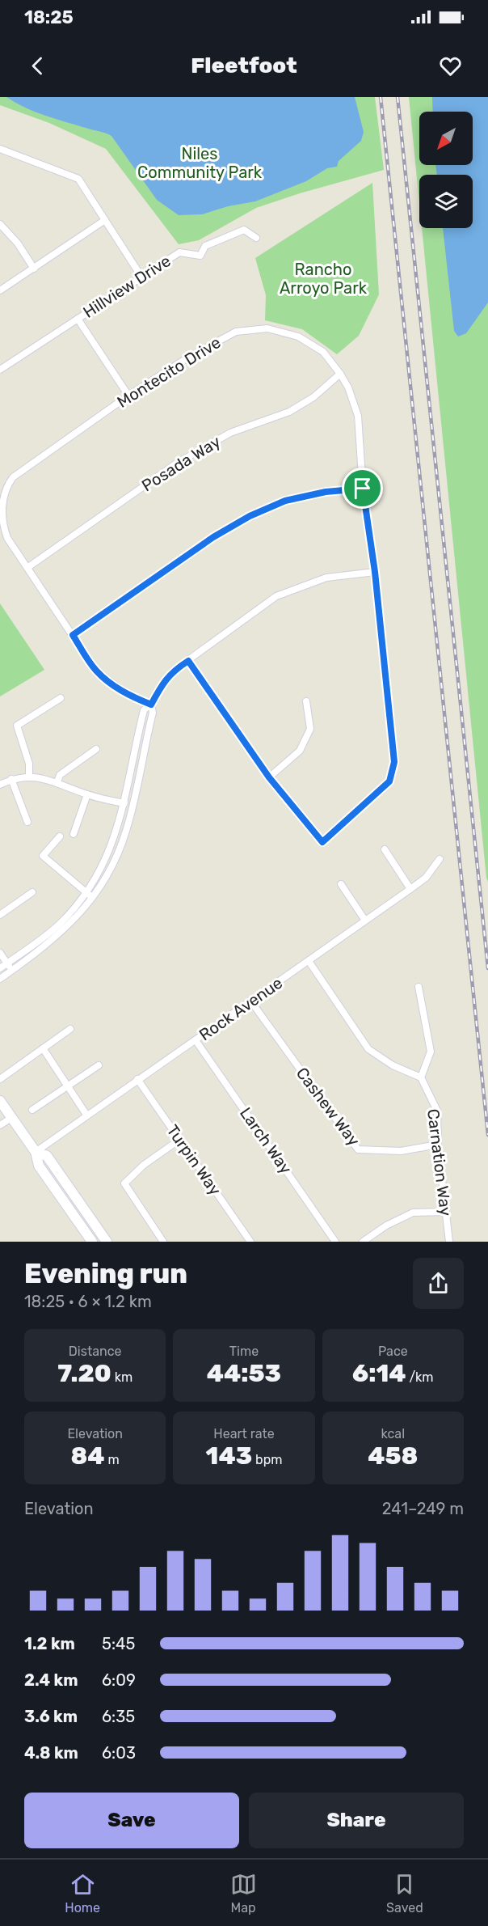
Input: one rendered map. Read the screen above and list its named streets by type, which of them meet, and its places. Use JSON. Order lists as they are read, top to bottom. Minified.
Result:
{"streets":{"street":["Hillview Drive","Montecito Drive","Posada Way","Rock Avenue","Cashew Way","Larch Way","Turpin Way","Carnation Way"]},"crossings":[["Montecito Drive","Posada Way"],["Rock Avenue","Cashew Way"],["Rock Avenue","Larch Way"],["Rock Avenue","Turpin Way"],["Cashew Way","Carnation Way"]],"parks":["Niles Community Park","Rancho Arroyo Park"],"north":"bottom left","page":{"status":"18:25","header":"Fleetfoot","heading":["Evening run","18:25 · 6 × 1.2 km"],"stats":[["Distance","7.20 km"],["Time","44:53"],["Pace","6:14 /km"],["Elevation","84 m"],["Heart rate","143 bpm"],["kcal","458"]],"chart":["Elevation","241–249 m"],"list":[{"name":"1.2 km","note":"5:45"},{"name":"2.4 km","note":"6:09"},{"name":"3.6 km","note":"6:35"},{"name":"4.8 km","note":"6:03"}],"buttons":["Save","Share"],"tabs":["Home","Map","Saved"]}}
